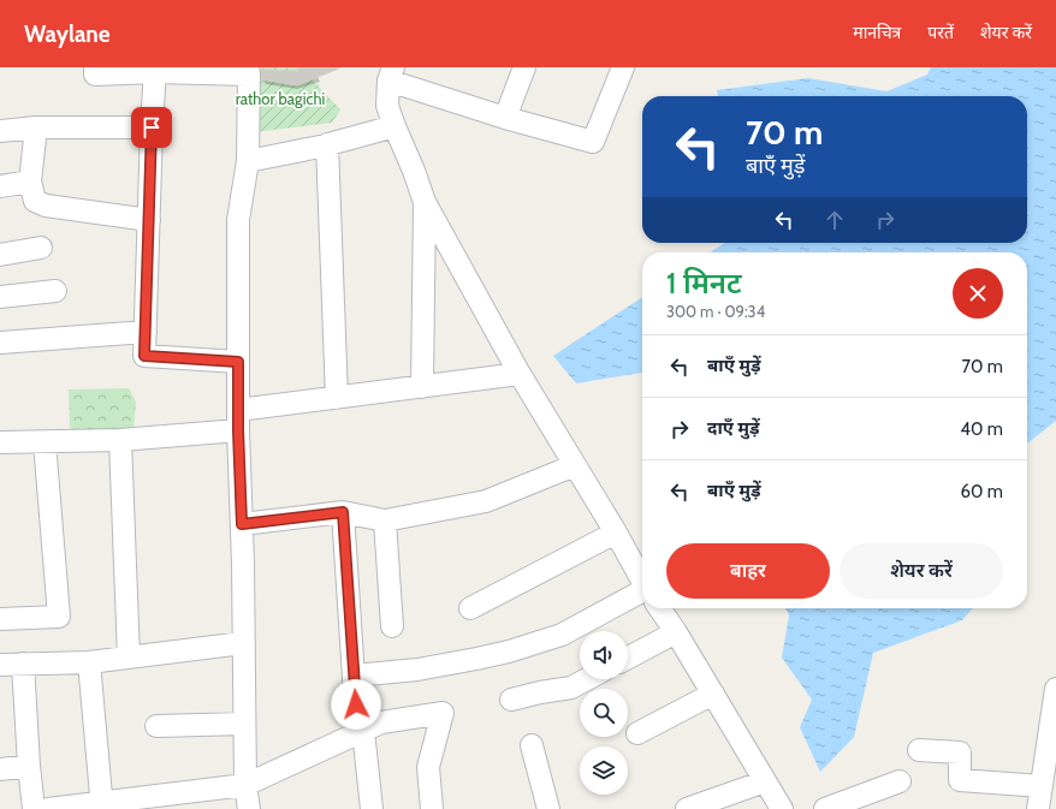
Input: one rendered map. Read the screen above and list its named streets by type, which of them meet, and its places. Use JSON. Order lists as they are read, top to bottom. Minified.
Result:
{"parks":["rathor bagichi"],"page":{"header":"Waylane","nav":["मानचित्र","परतें","शेयर करें"],"turn":["70 m","बाएँ मुड़ें"],"heading":["1 मिनट","300 m · 09:34"],"list":[{"name":"बाएँ मुड़ें","value":"70 m"},{"name":"दाएँ मुड़ें","value":"40 m"},{"name":"बाएँ मुड़ें","value":"60 m"}],"buttons":["बाहर","शेयर करें"]}}
